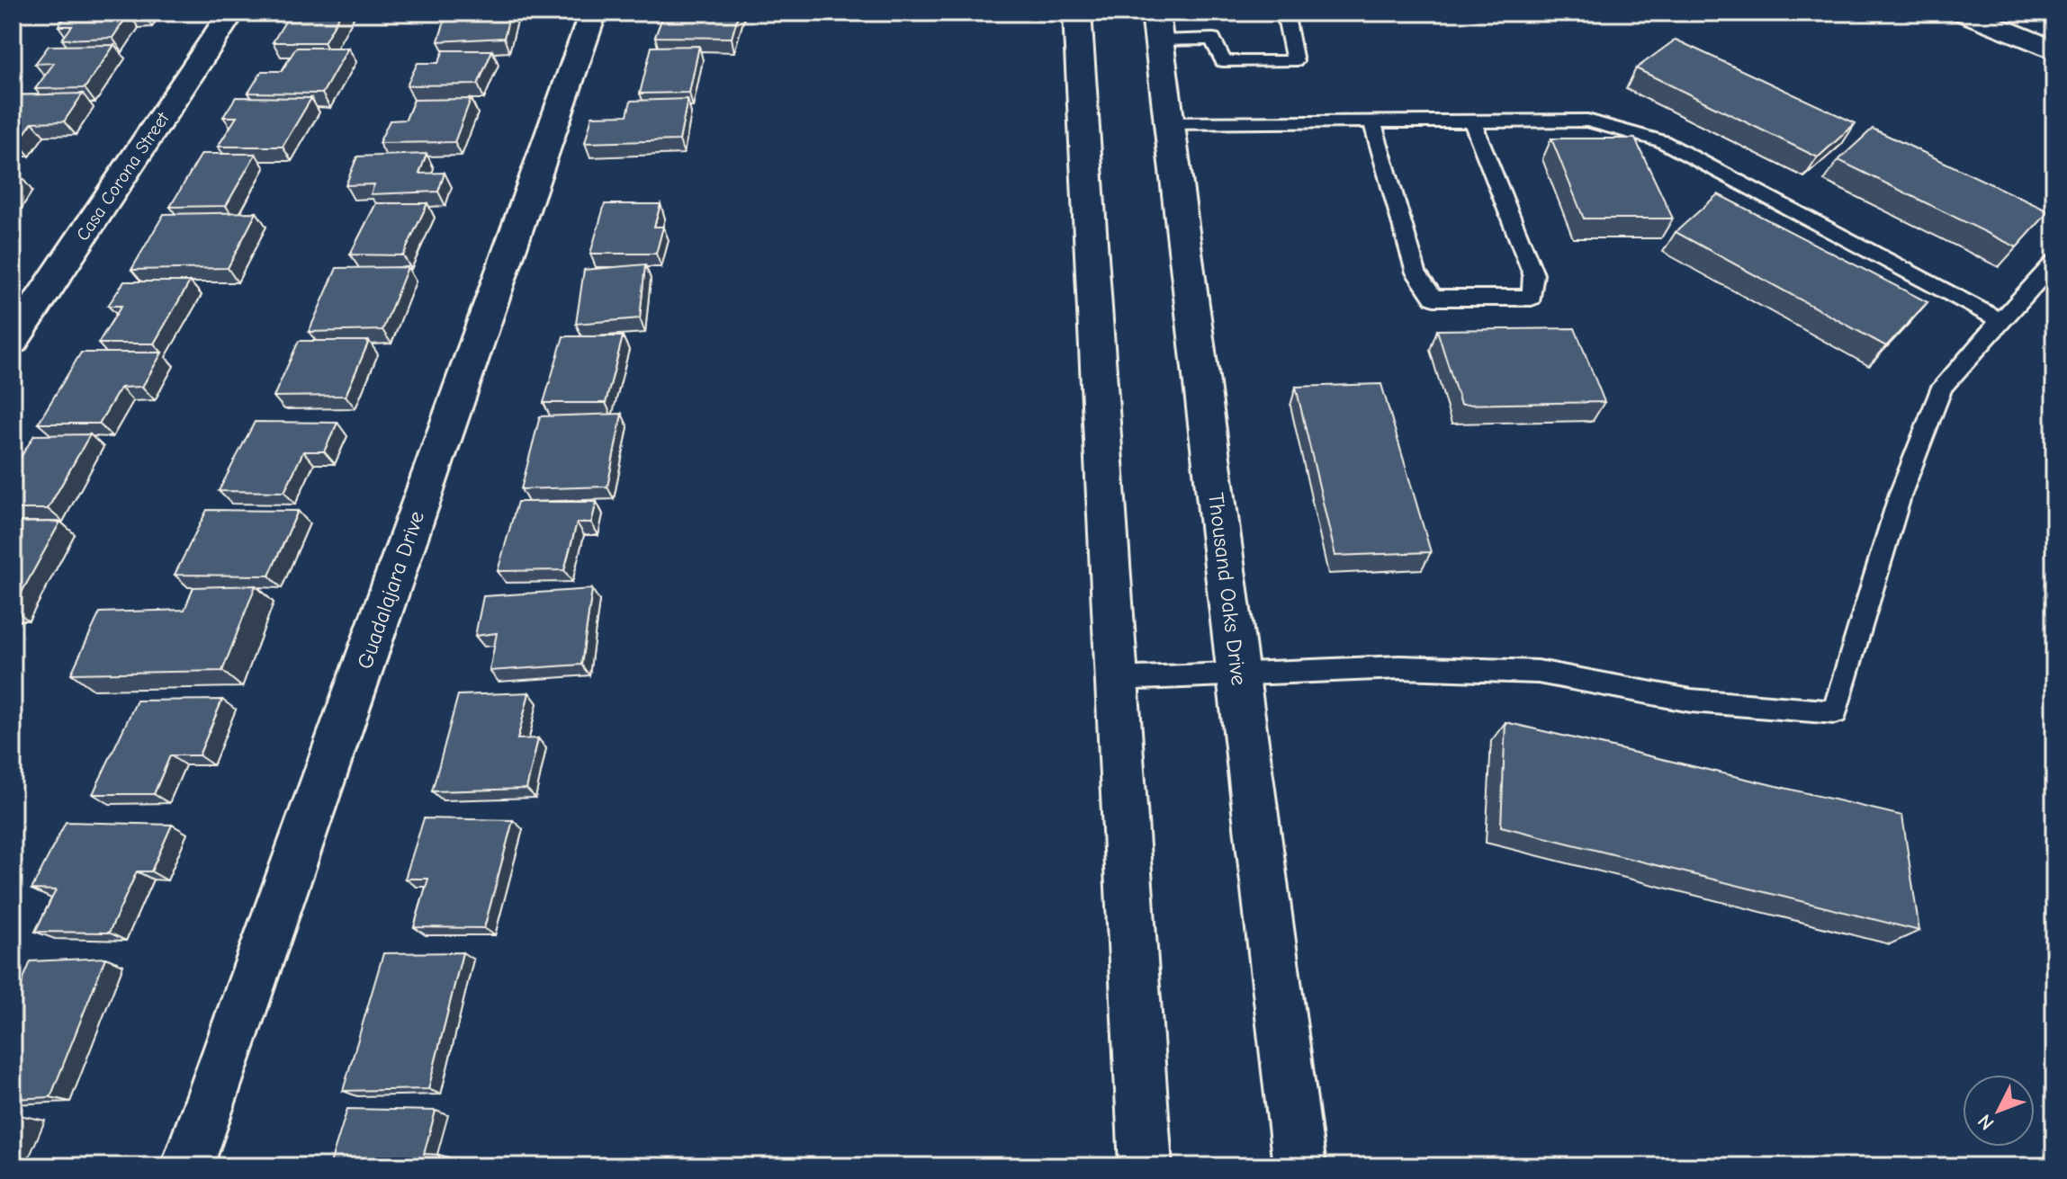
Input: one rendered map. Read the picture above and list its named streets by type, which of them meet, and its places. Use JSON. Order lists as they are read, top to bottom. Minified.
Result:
{"streets":{"main road":["Casa Corona Street","Thousand Oaks Drive","Guadalajara Drive"]},"north":"bottom left"}
